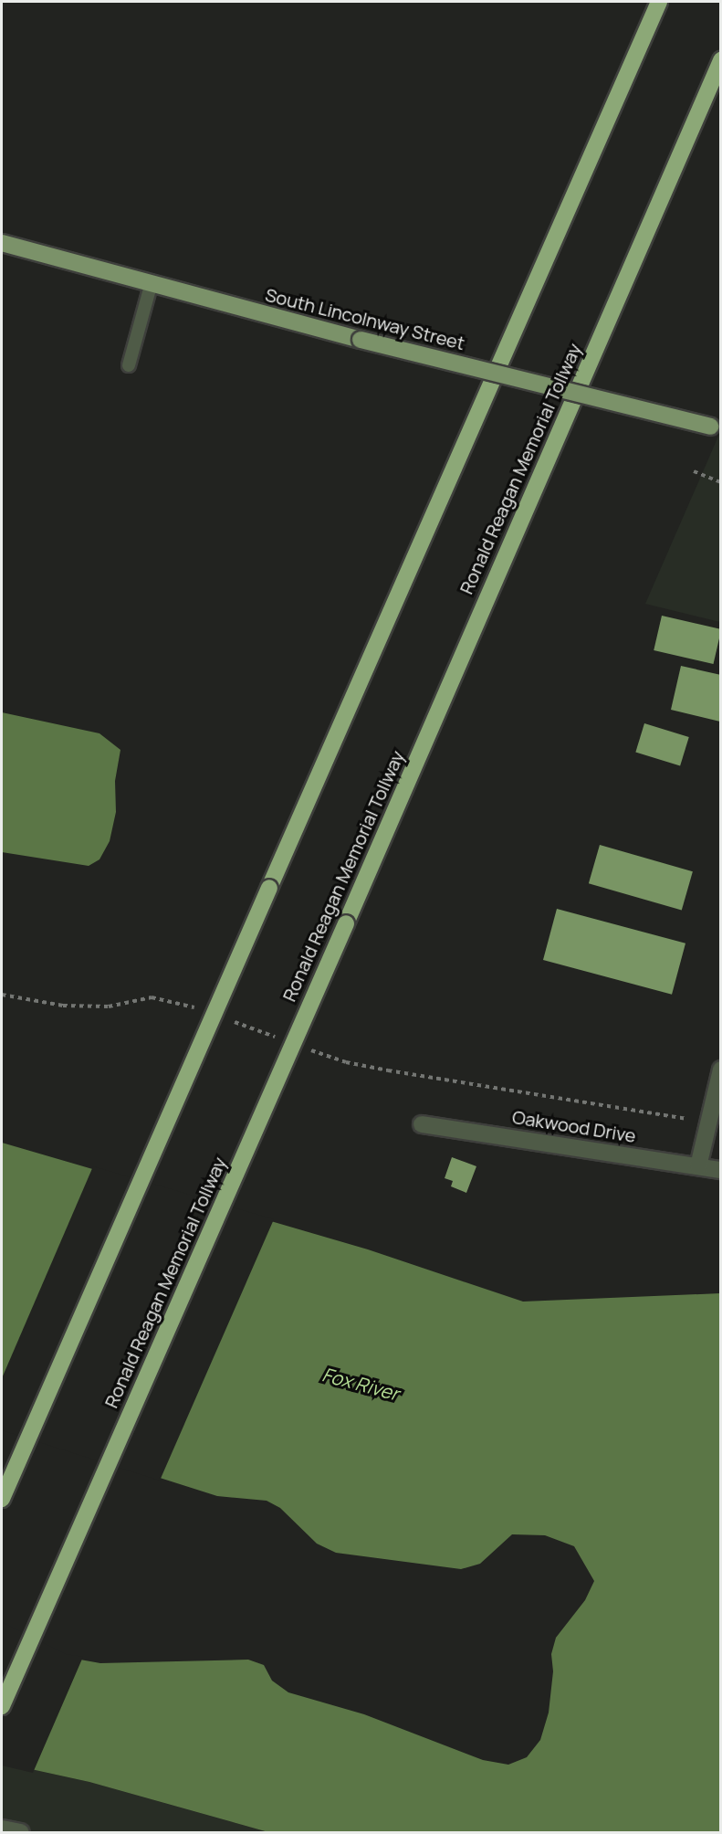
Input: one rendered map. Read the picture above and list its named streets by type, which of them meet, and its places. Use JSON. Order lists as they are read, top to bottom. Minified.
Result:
{"streets":{"highway":["Ronald Reagan Memorial Tollway"],"main road":["South Lincolnway Street"],"street":["Oakwood Drive"]},"water":["Fox River"]}
